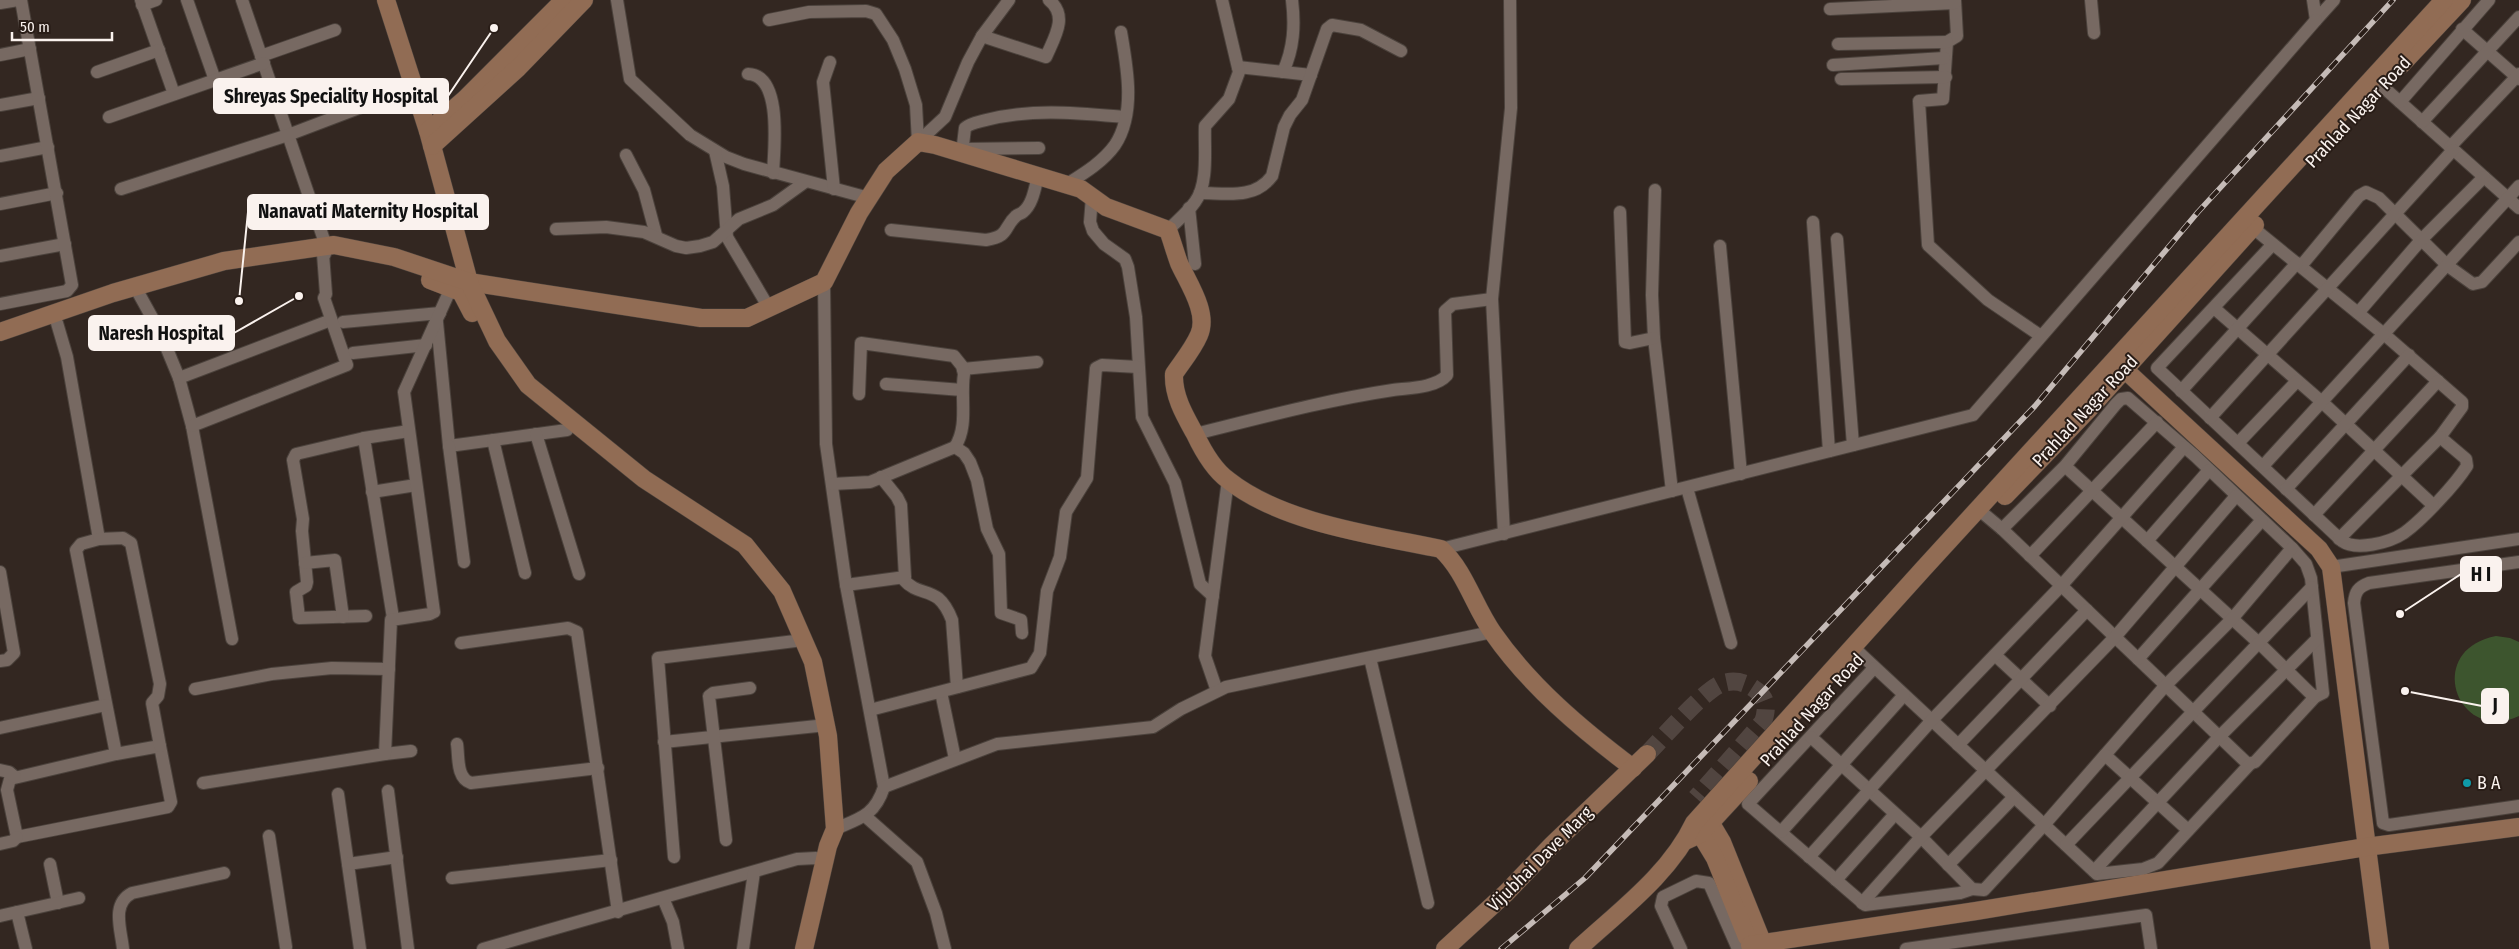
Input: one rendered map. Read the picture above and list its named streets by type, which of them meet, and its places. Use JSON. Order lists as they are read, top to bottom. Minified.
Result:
{"streets":{"street":["Prahlad Nagar Road","Vijubhai Dave Marg"]},"places":["Shreyas Speciality Hospital","Naresh Hospital","Nanavati Maternity Hospital","H I","J","B A"],"scale_bar":"50 m"}
